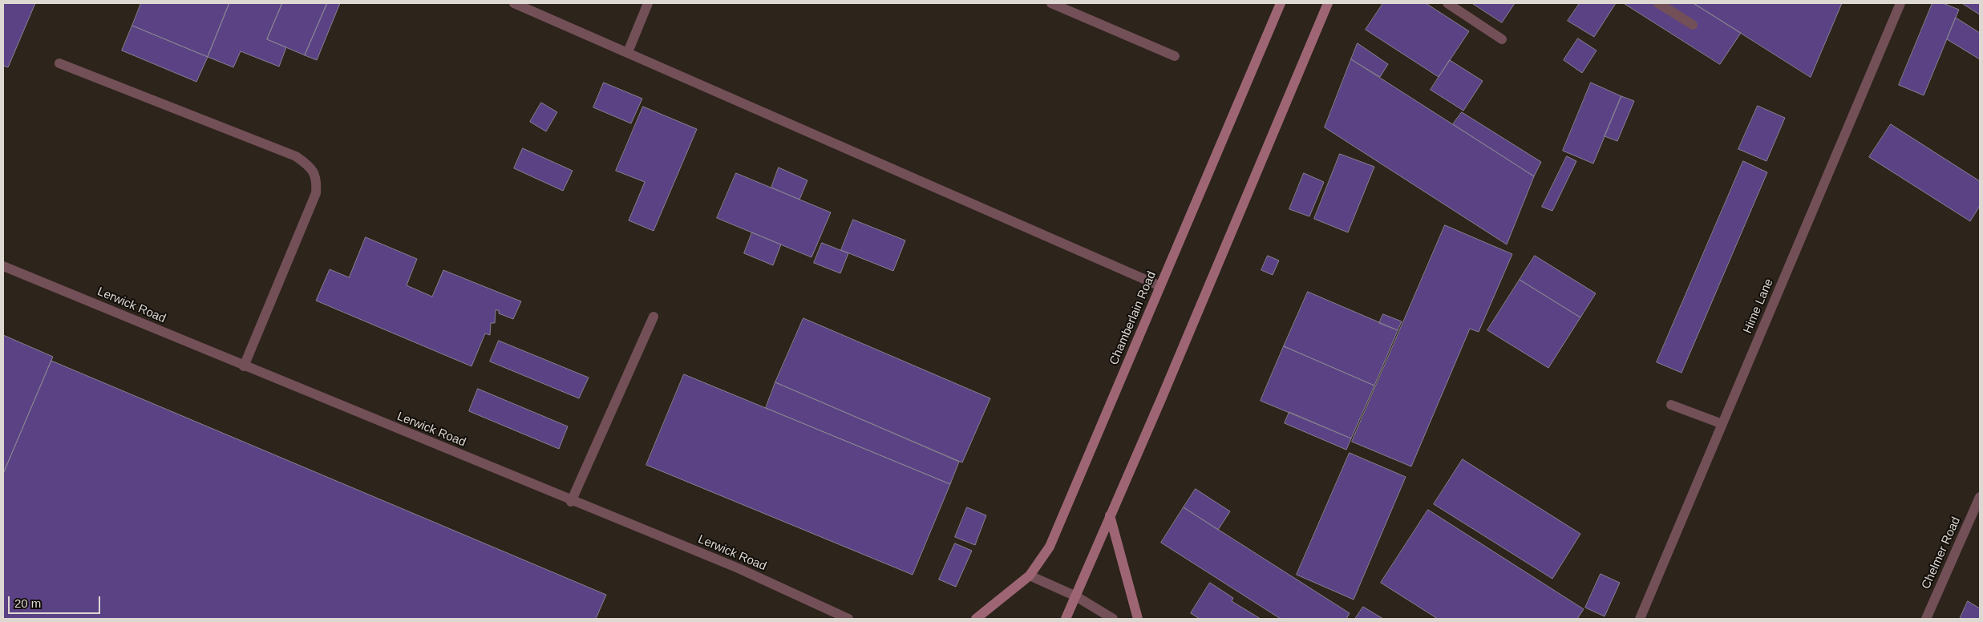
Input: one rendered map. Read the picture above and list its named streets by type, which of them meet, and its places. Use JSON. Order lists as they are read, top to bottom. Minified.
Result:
{"streets":{"street":["Lerwick Road","Hime Lane","Chamberlain Road","Chelmer Road"]},"scale_bar":"20 m"}
